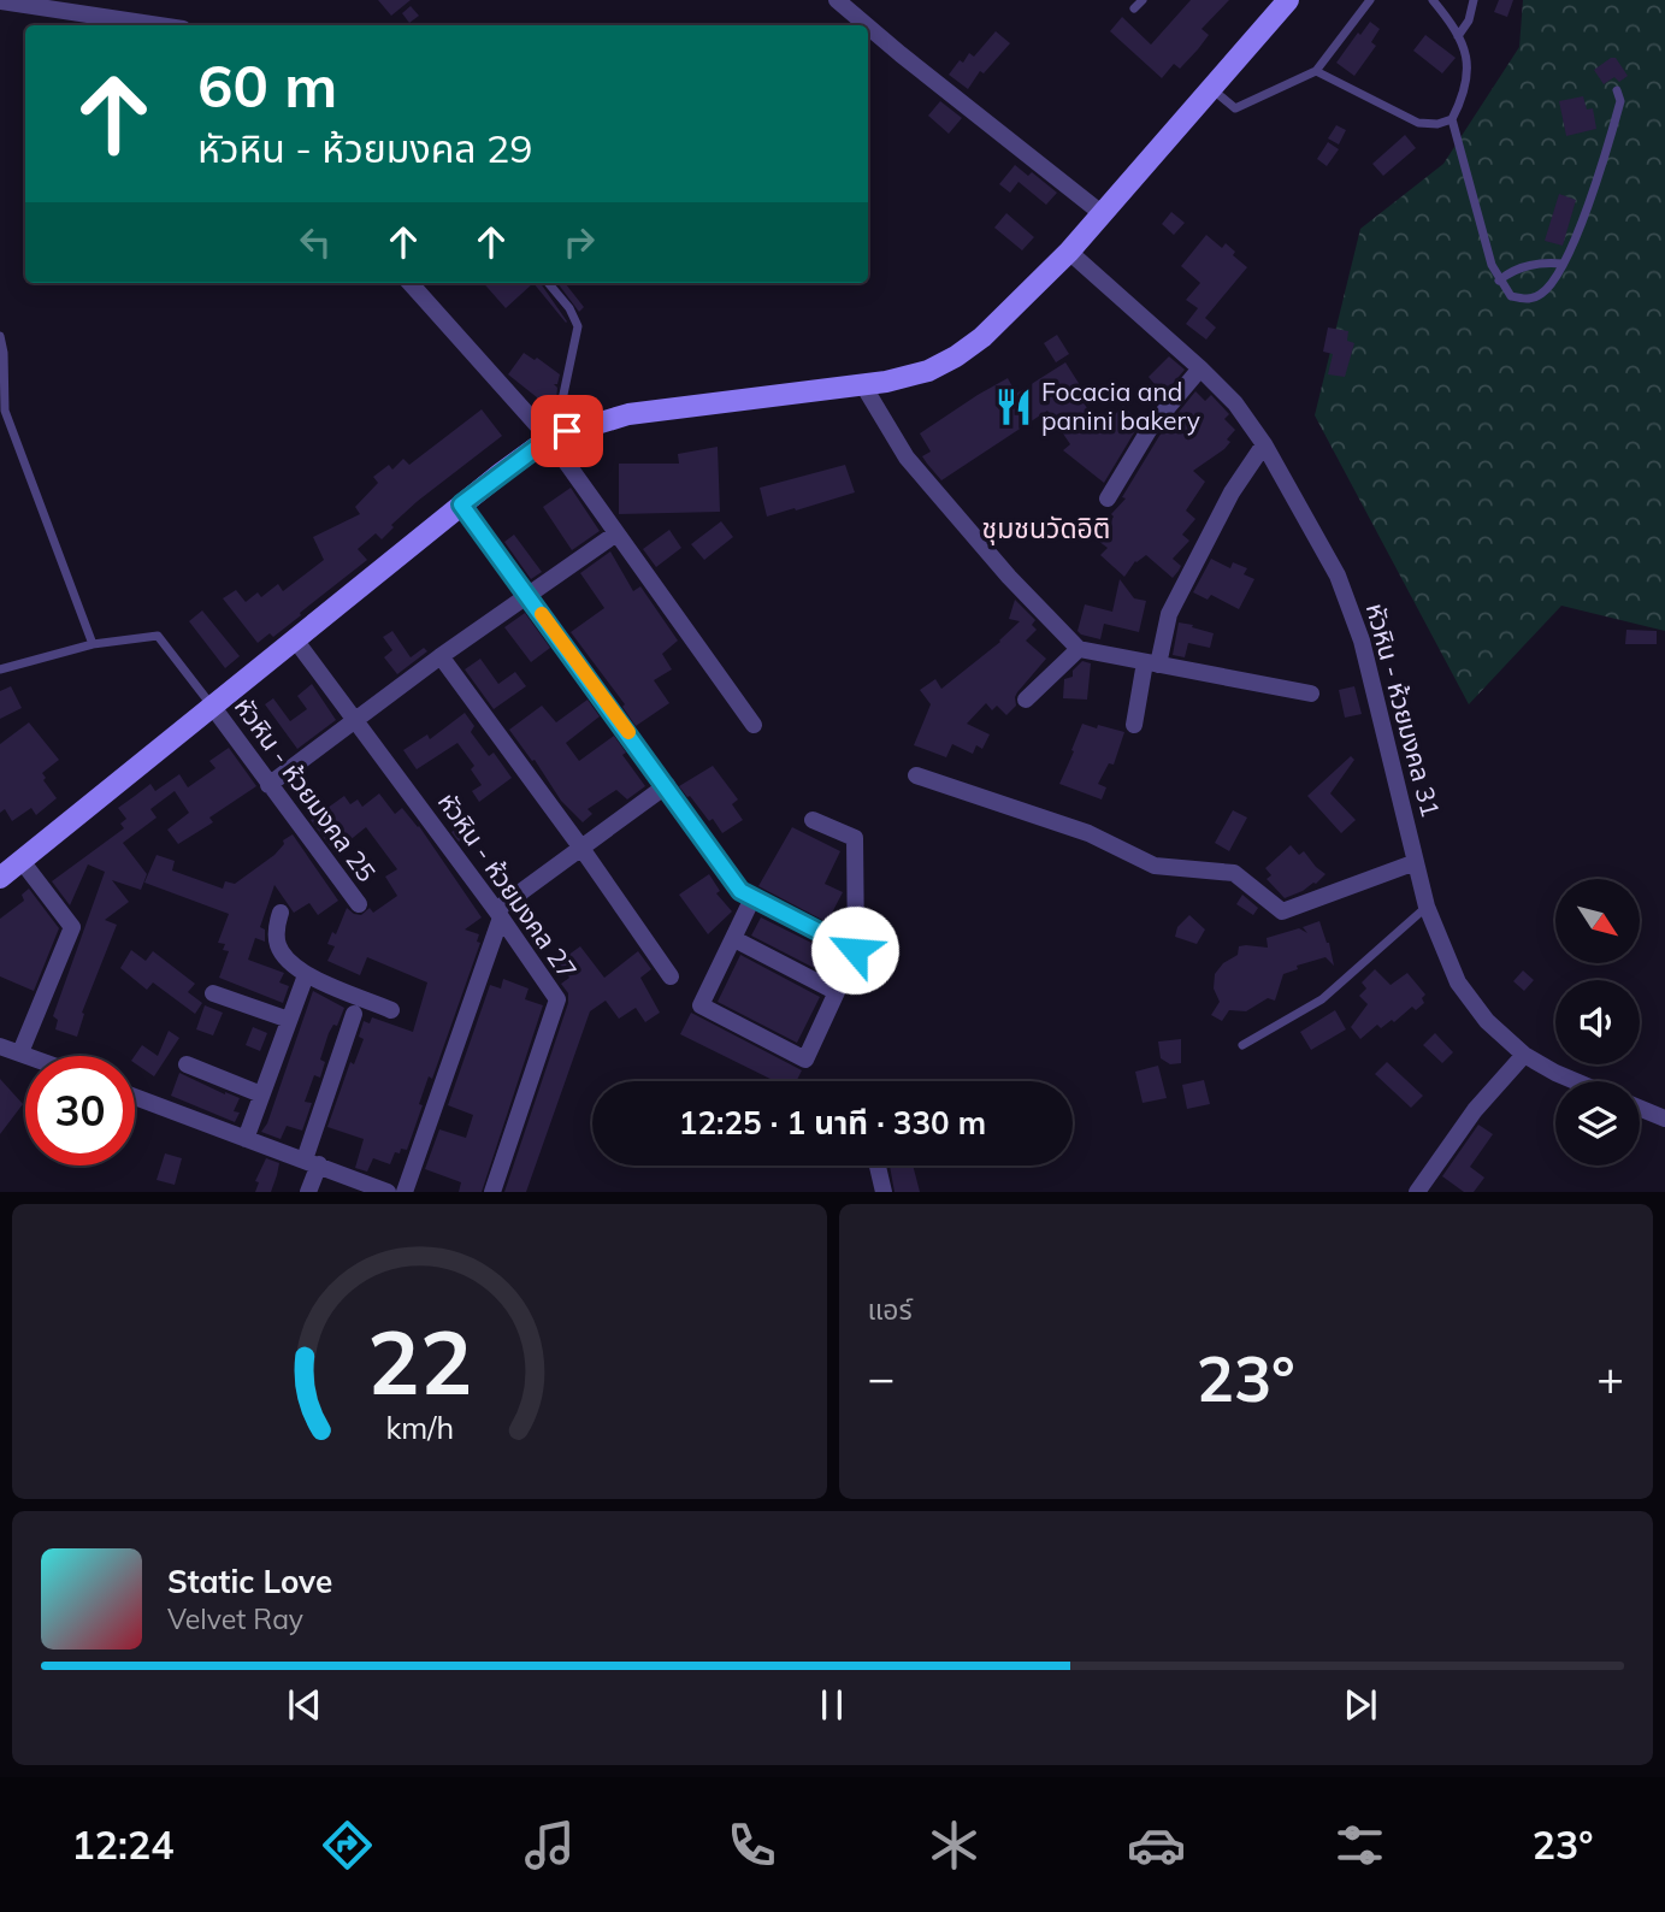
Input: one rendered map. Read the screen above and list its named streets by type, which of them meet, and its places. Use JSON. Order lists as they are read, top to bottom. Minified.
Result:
{"streets":{"street":["หัวหิน - ห้วยมงคล 31","หัวหิน - ห้วยมงคล 25","หัวหิน - ห้วยมงคล 27"]},"districts":["ชุมชนวัดอิติ"],"places":{"restaurant":["Focacia and panini bakery"]},"north":"bottom right","page":{"turn":["60 m","หัวหิน - ห้วยมงคล 29"],"limit":"30","trip":"12:25 · 1 นาที · 330 m","tile":"แอร์","heat":["−","23°","+"],"song":["Static Love","Velvet Ray"],"tabs":["12:24","23°"],"gauge":["22","km/h"]}}
